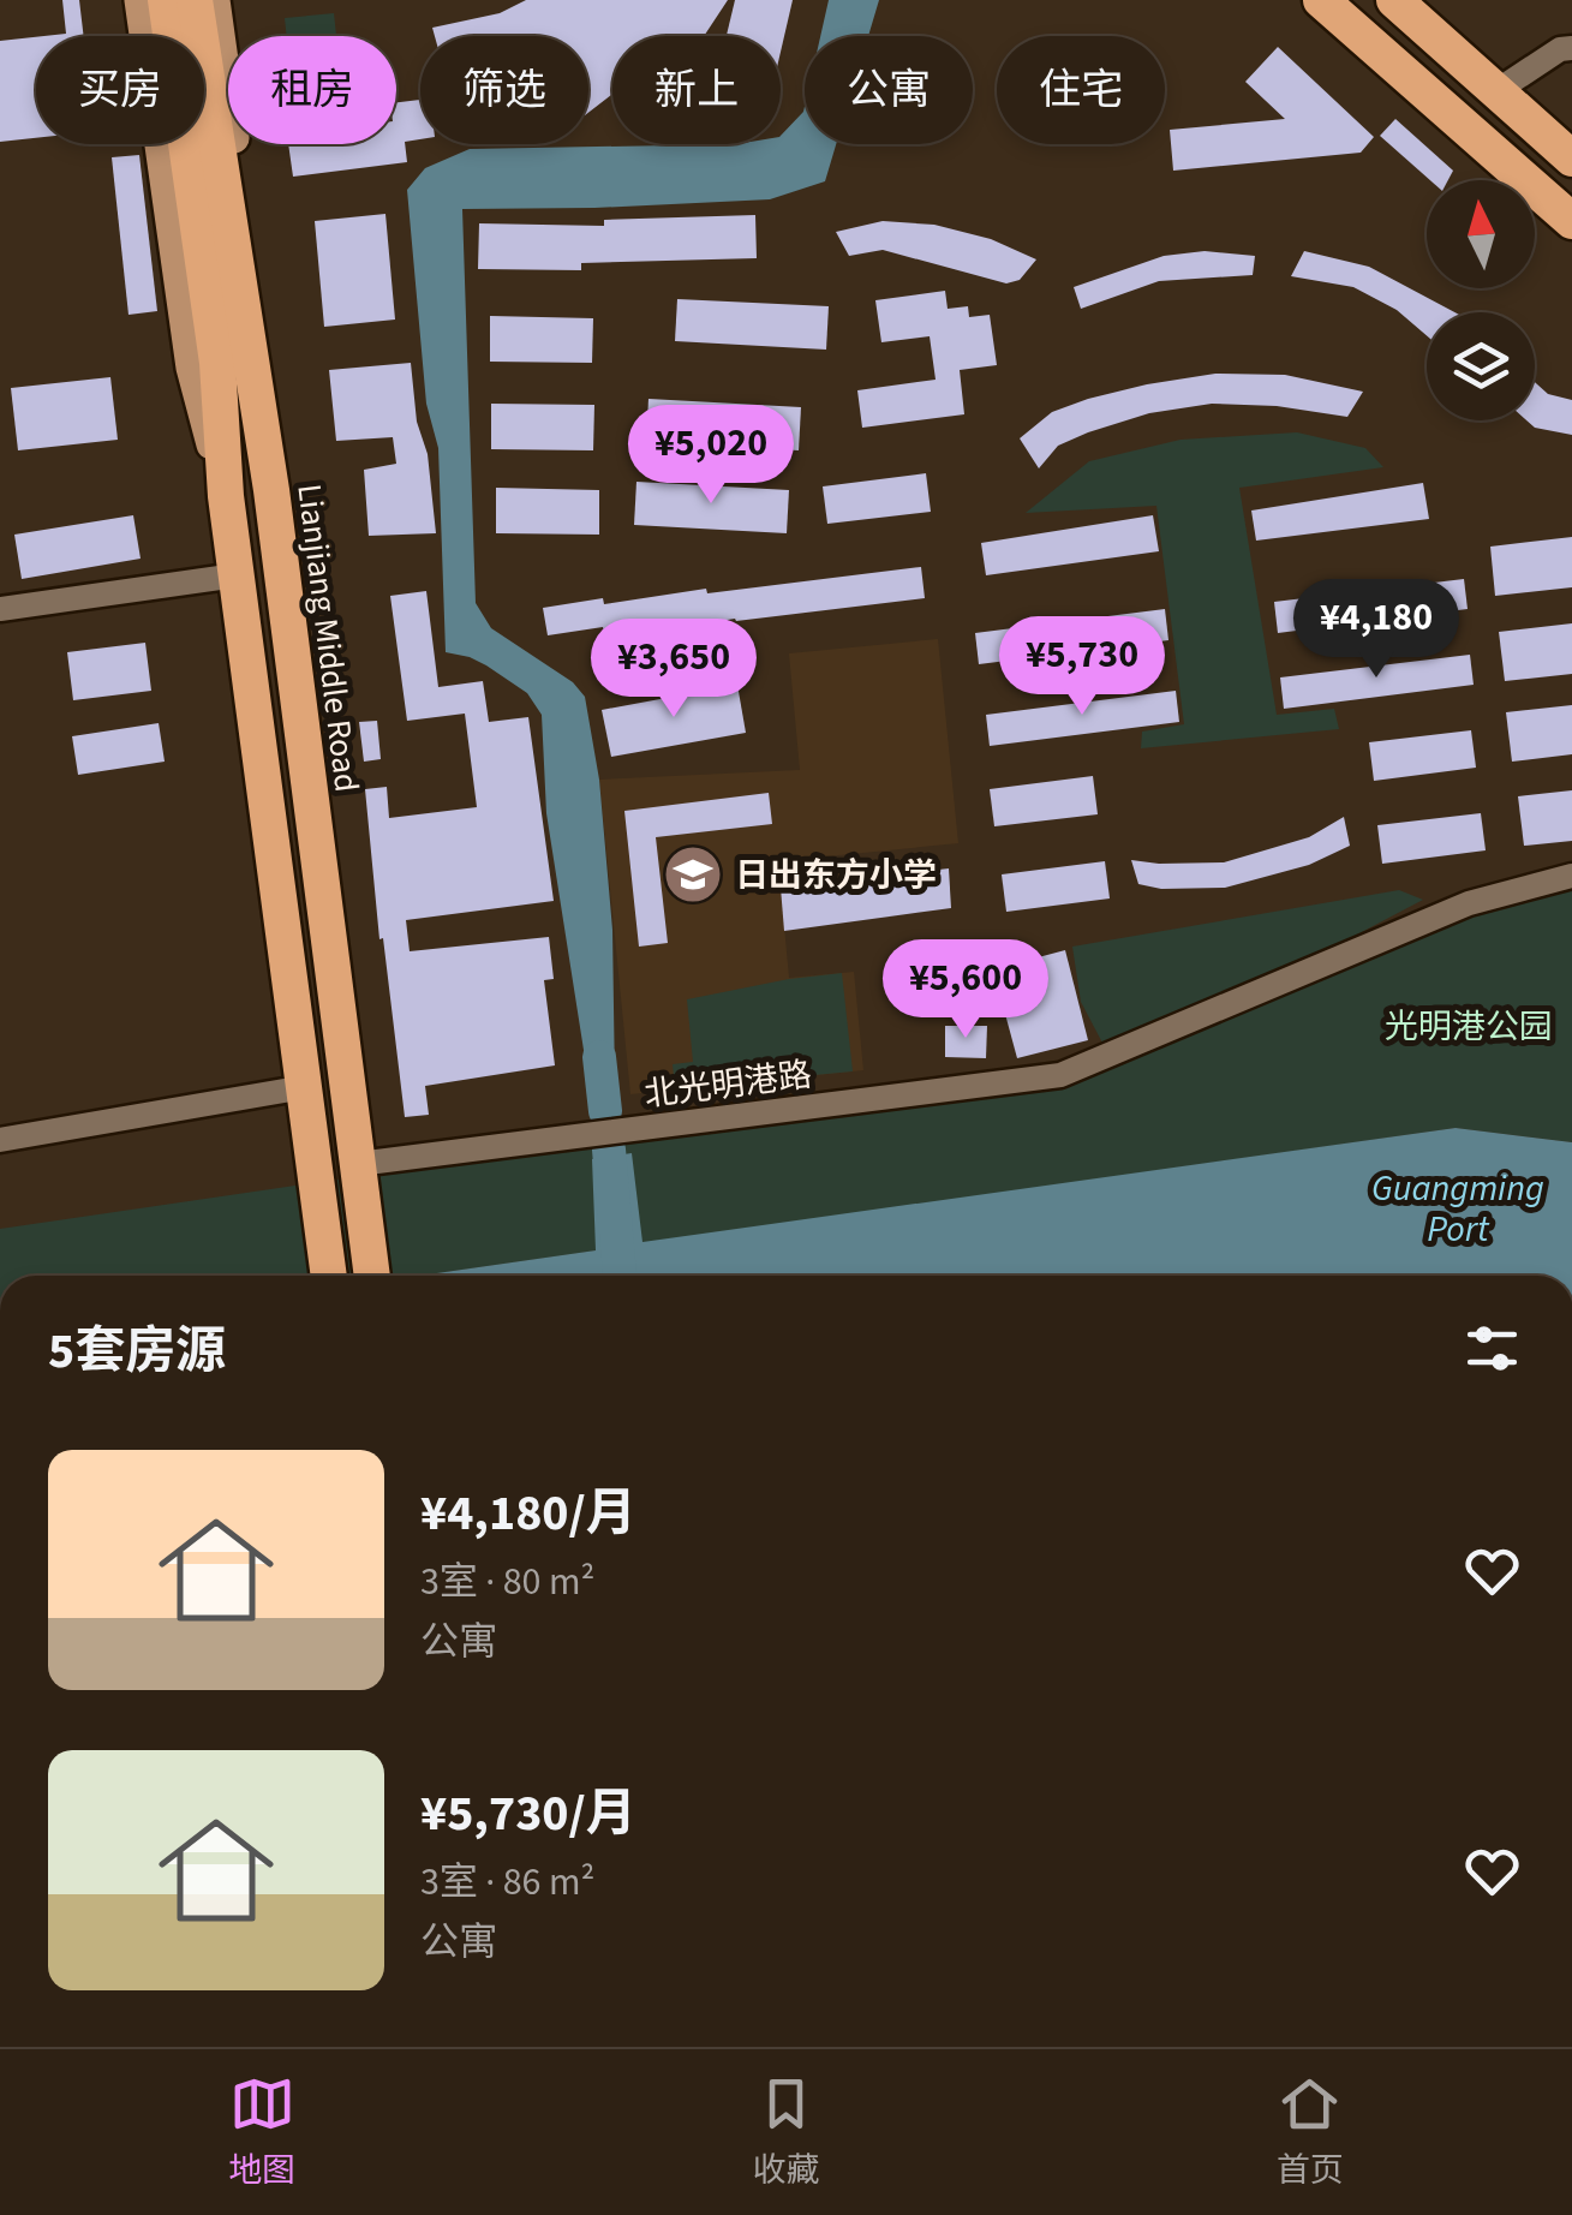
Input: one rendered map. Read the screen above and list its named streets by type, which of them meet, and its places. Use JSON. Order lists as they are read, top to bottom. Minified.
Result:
{"streets":{"highway":["Lianjiang Middle Road"],"street":["北光明港路"]},"crossings":[["Lianjiang Middle Road","北光明港路"]],"water":["Guangming Port"],"parks":["光明港公园"],"places":{"school or university":["日出东方小学"]},"north":"top","page":{"chip":["买房","租房","筛选","新上","公寓","住宅"],"price":["¥5,020","¥4,180","¥5,730","¥3,650","¥5,600"],"heading":"5套房源","list":[{"name":"¥4,180/月","note":"3室 · 80 m² · 公寓"},{"name":"¥5,730/月","note":"3室 · 86 m² · 公寓"}],"tabs":["地图","收藏","首页"]}}
